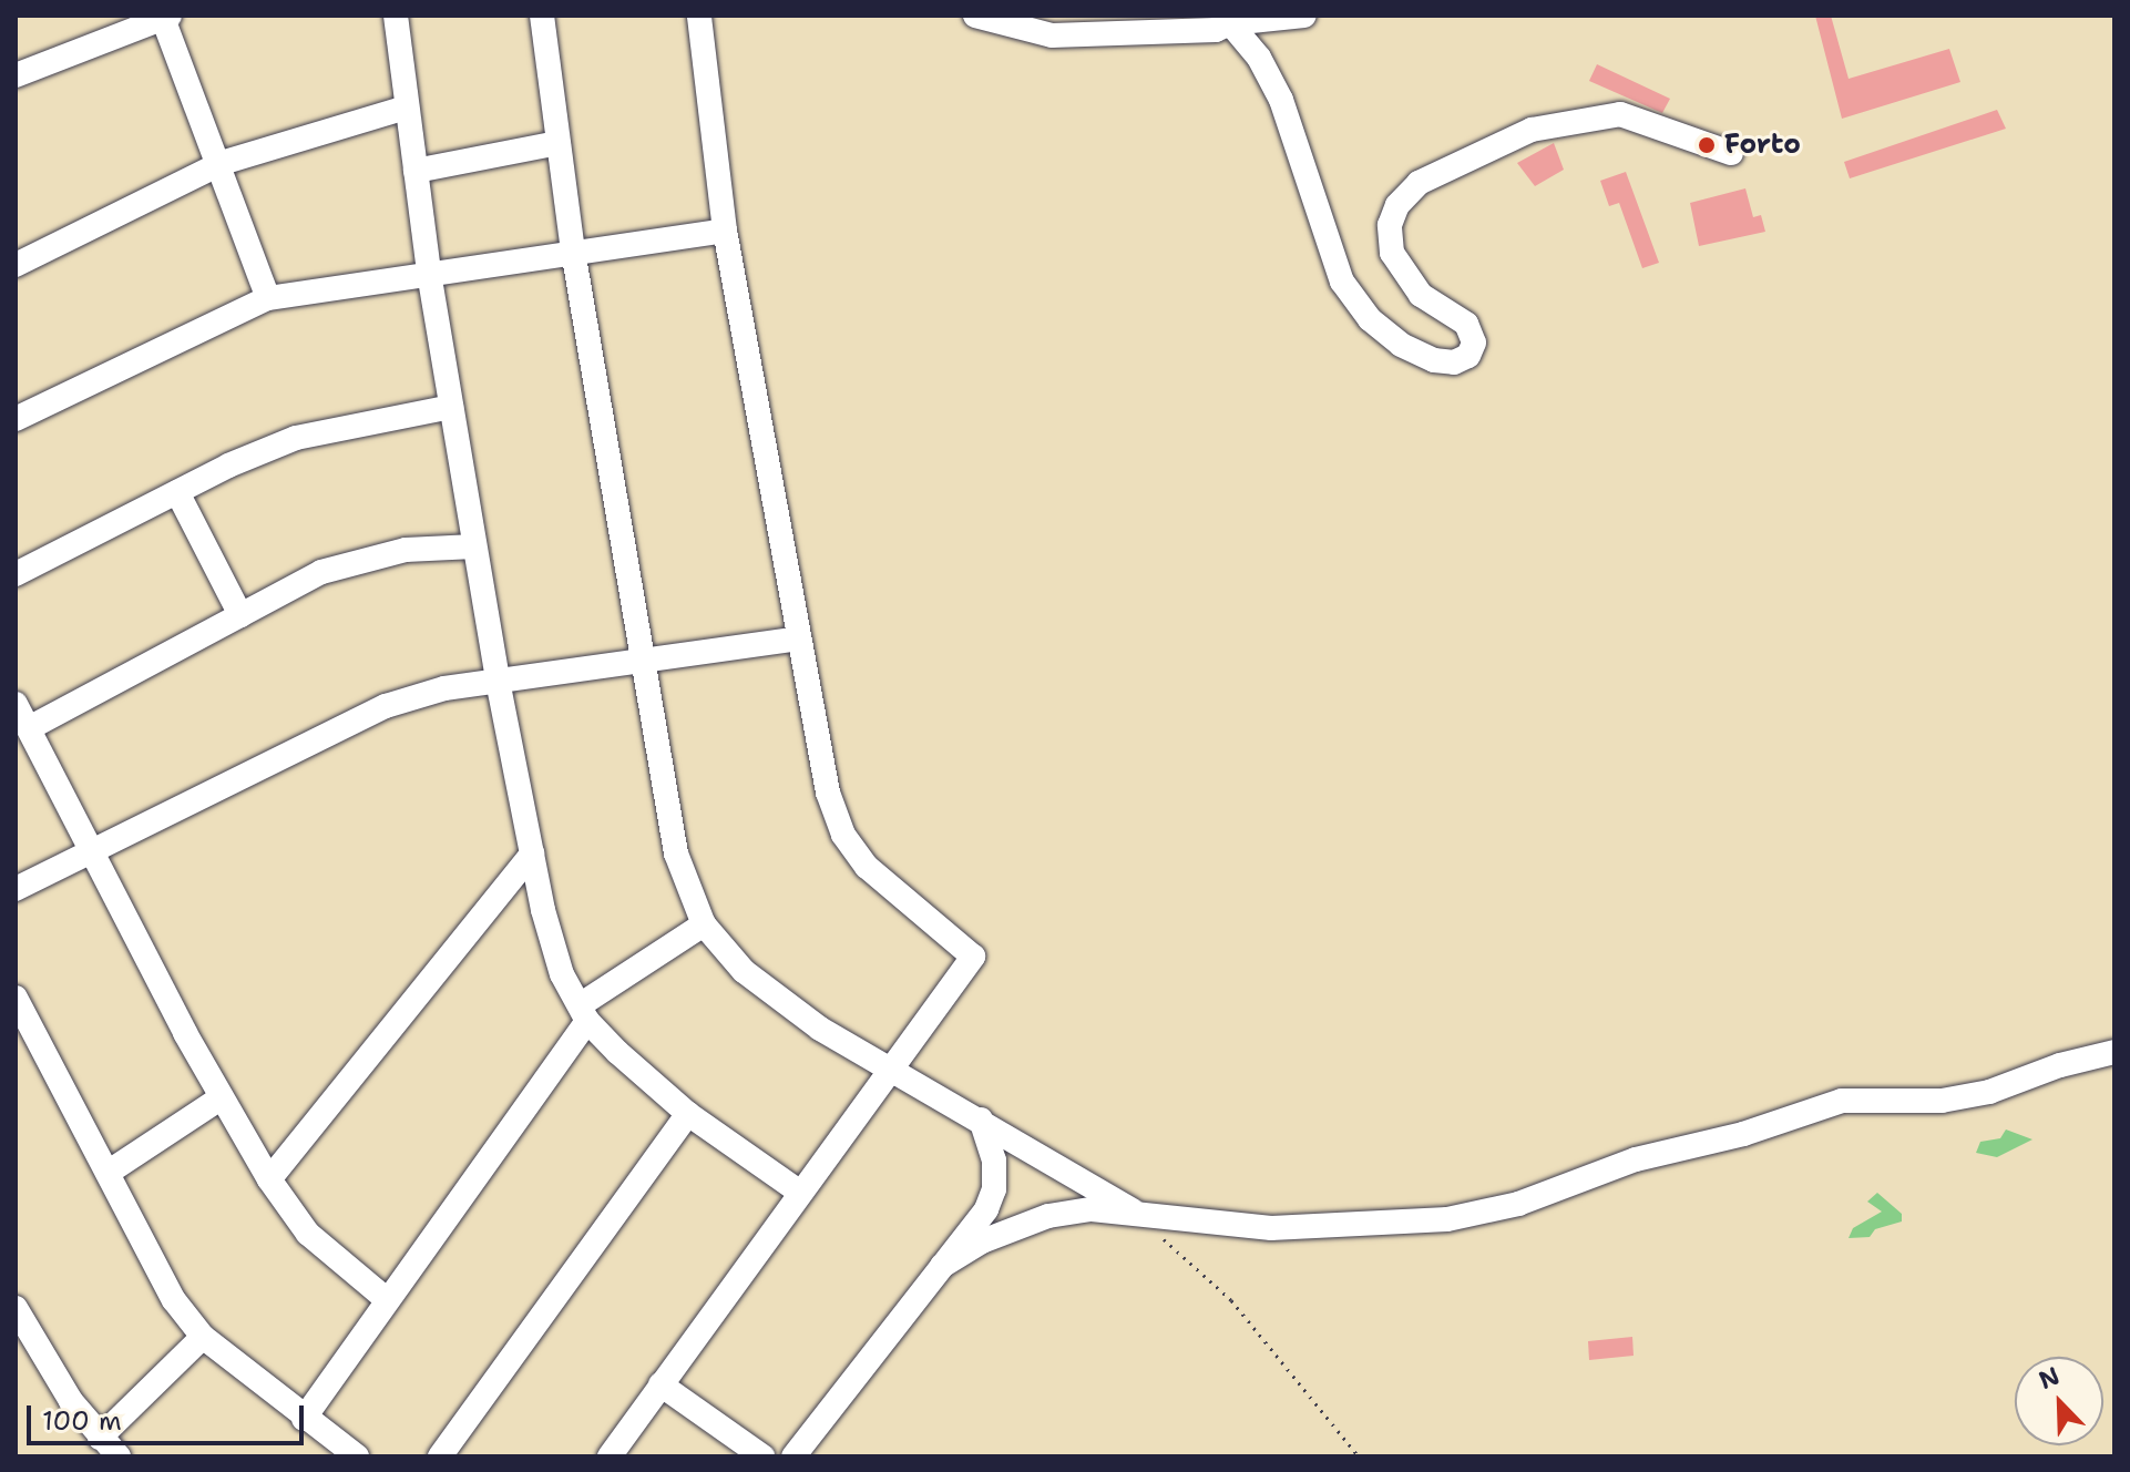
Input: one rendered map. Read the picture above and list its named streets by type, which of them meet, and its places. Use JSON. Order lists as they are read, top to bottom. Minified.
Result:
{"places":["Forto"],"scale_bar":"100 m","north":"top left"}
